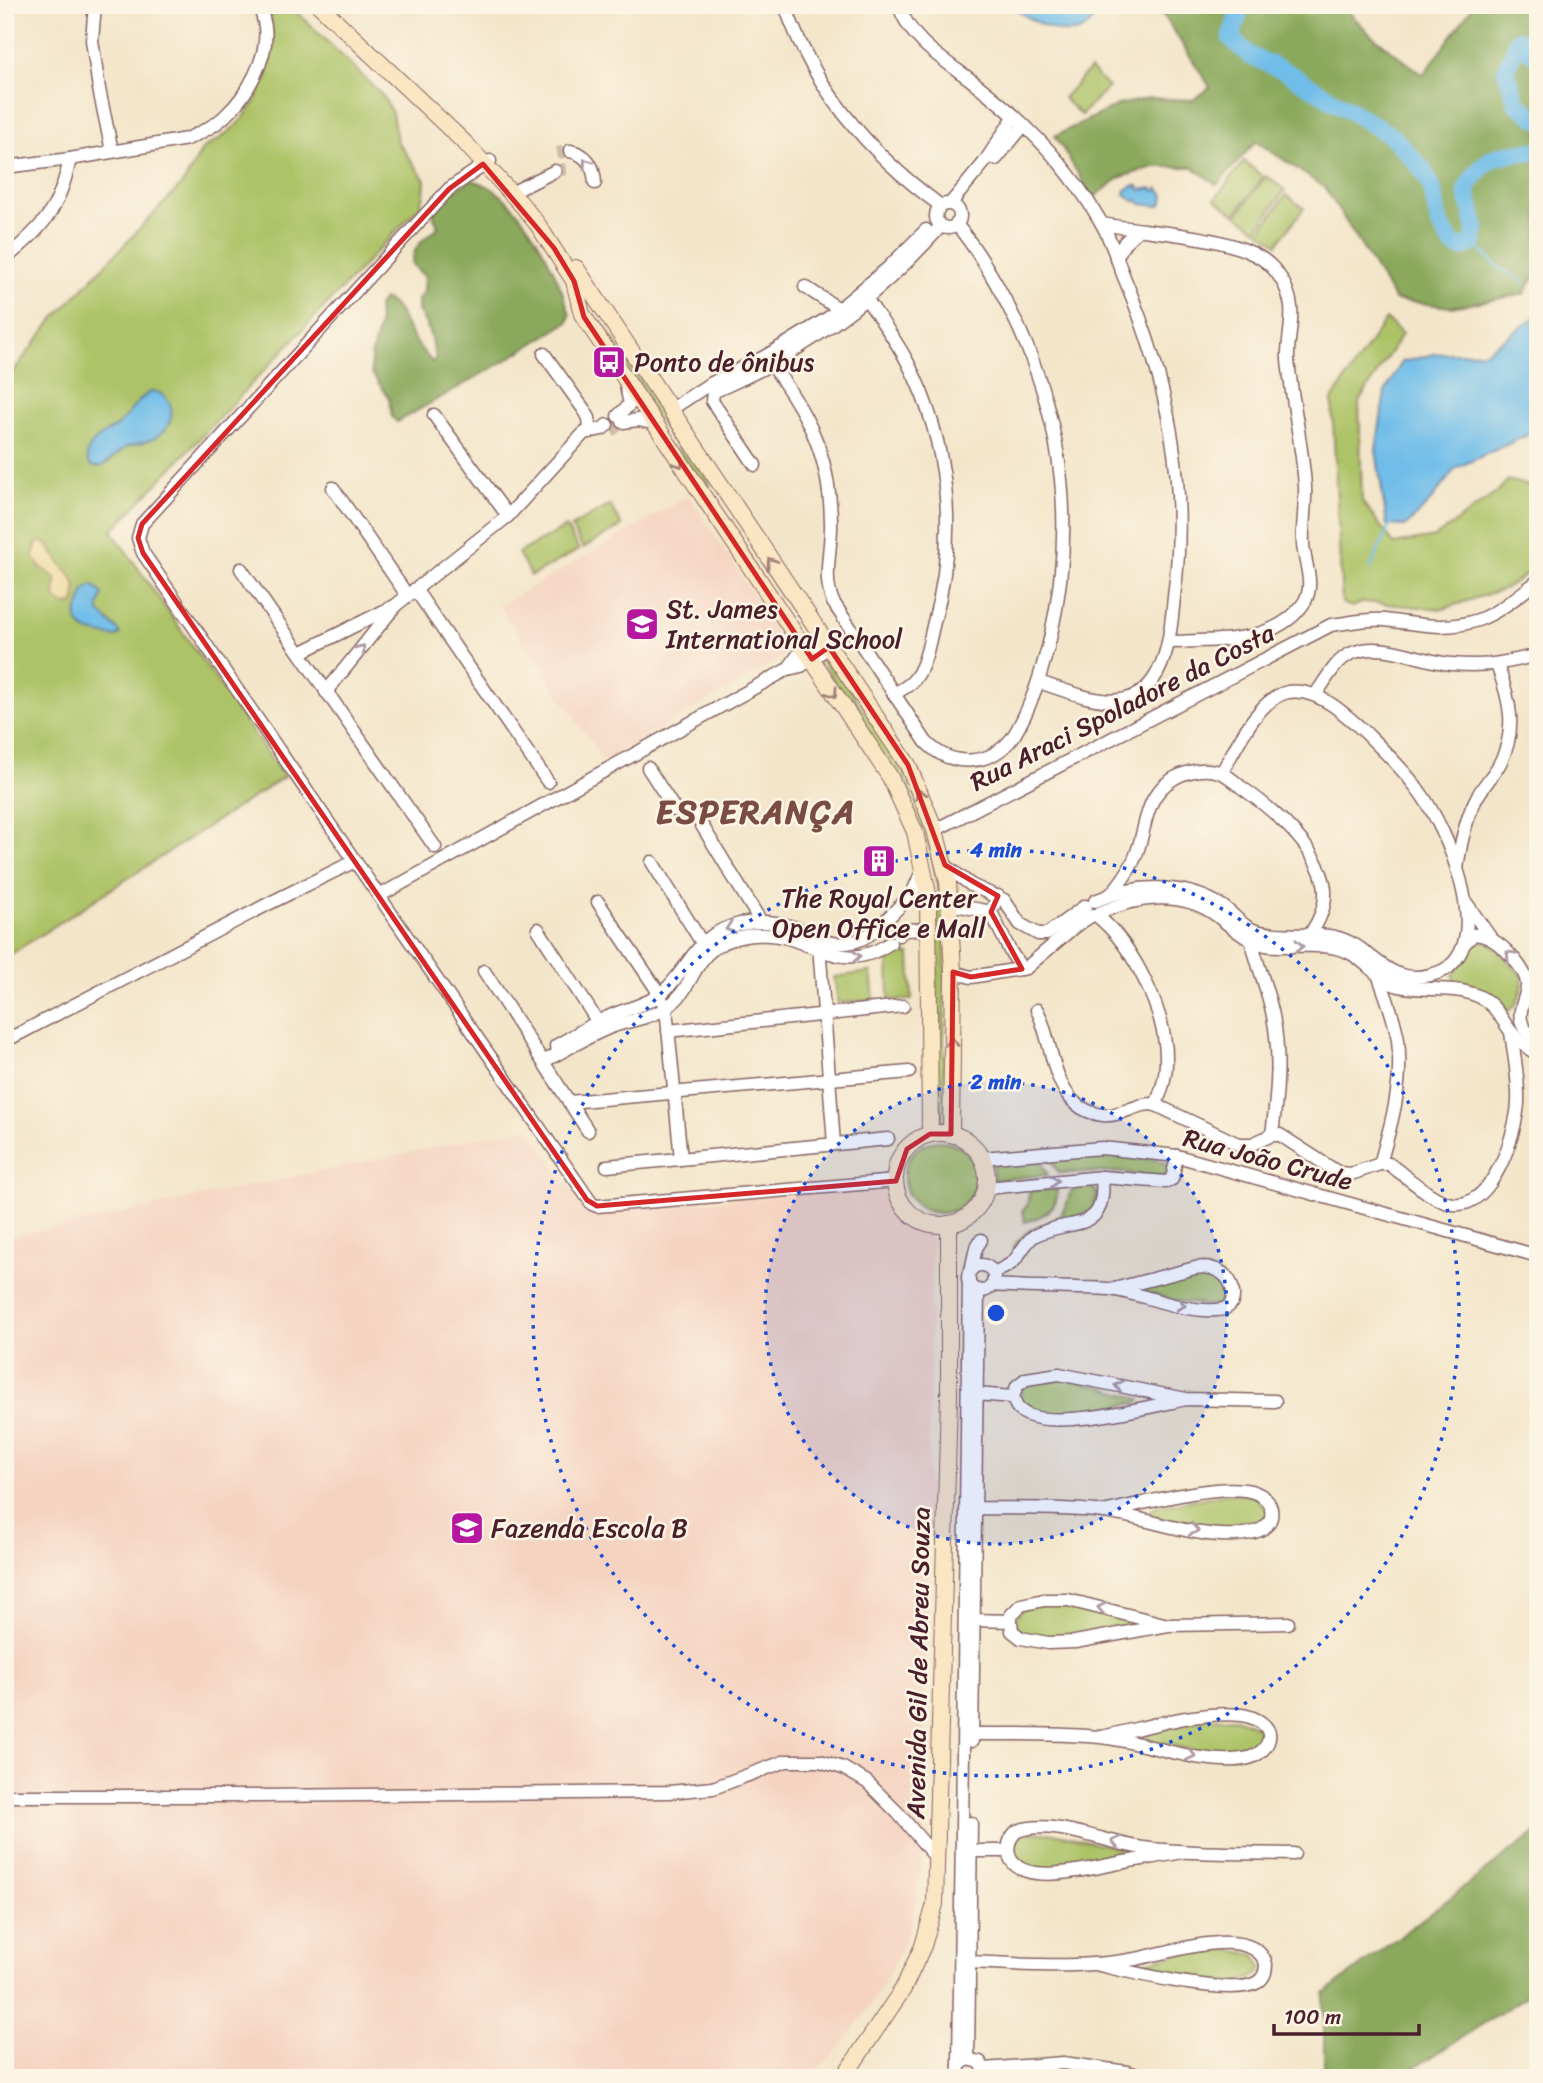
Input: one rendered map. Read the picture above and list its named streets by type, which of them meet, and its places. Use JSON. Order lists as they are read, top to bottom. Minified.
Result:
{"streets":{"street":["Rua Araci Spoladore da Costa","Rua João Crude","Avenida Gil de Abreu Souza"]},"crossings":[["Rua João Crude","Avenida Gil de Abreu Souza"]],"districts":["ESPERANÇA"],"places":{"bus stop":["Ponto de ônibus"],"school or university":["St. James International School","Fazenda Escola B"],"building":["The Royal Center Open Office e Mall"]},"scale_bar":"100 m","rings":["4 min","2 min"]}
